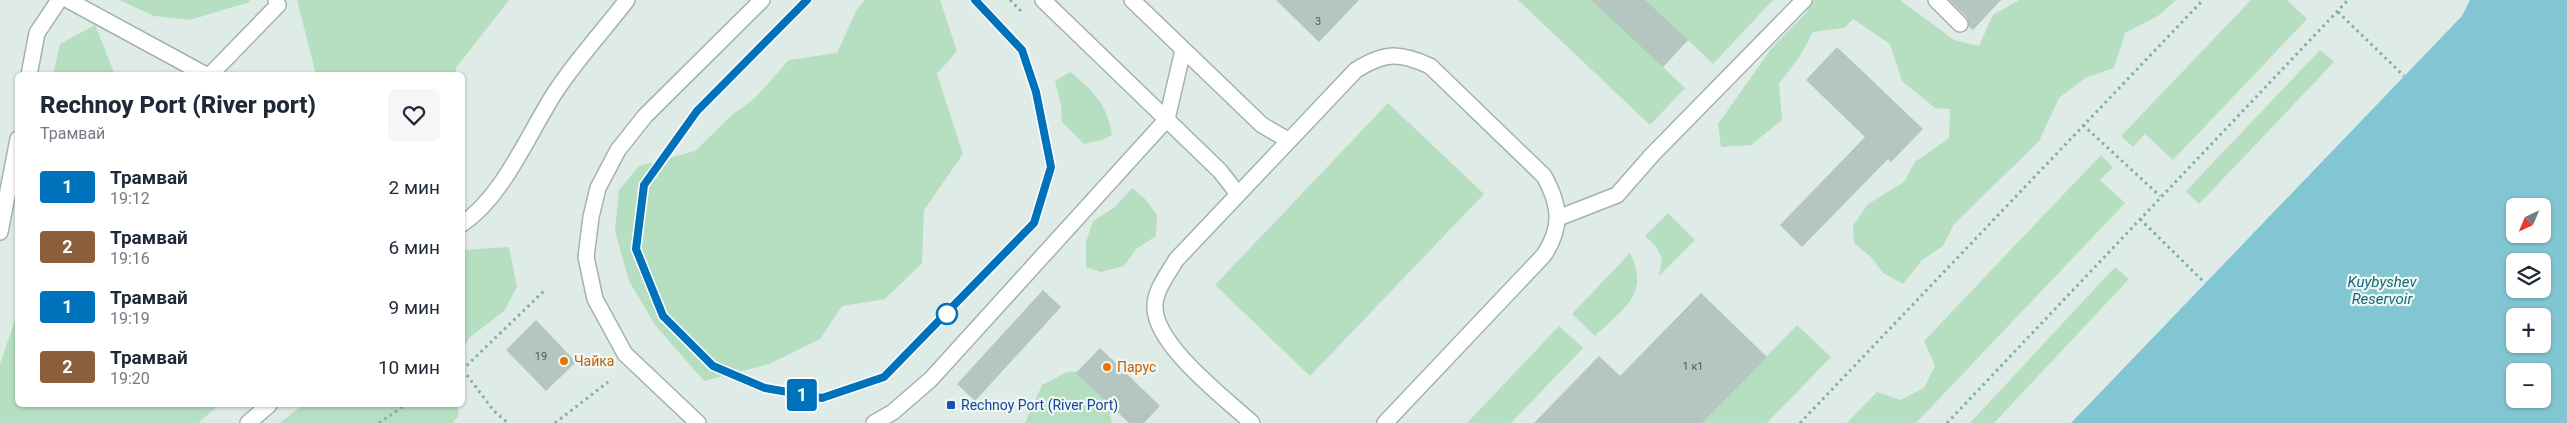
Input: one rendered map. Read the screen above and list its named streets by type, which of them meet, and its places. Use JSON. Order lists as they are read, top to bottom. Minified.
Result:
{"water":["Kuybyshev Reservoir"],"places":{"other":["Чайка","Парус"],"transit":["Rechnoy Port (River Port)"]},"lines":["tram line 1"],"house_numbers":["3","19","1 к1"],"north":"bottom left","page":{"on_map":"1","heading":["Rechnoy Port (River port)","Трамвай"],"list":[{"mark":"1","name":"Трамвай","note":"19:12","value":"2 мин"},{"mark":"2","name":"Трамвай","note":"19:16","value":"6 мин"},{"mark":"1","name":"Трамвай","note":"19:19","value":"9 мин"},{"mark":"2","name":"Трамвай","note":"19:20","value":"10 мин"}],"map_buttons":["+","−"]}}
